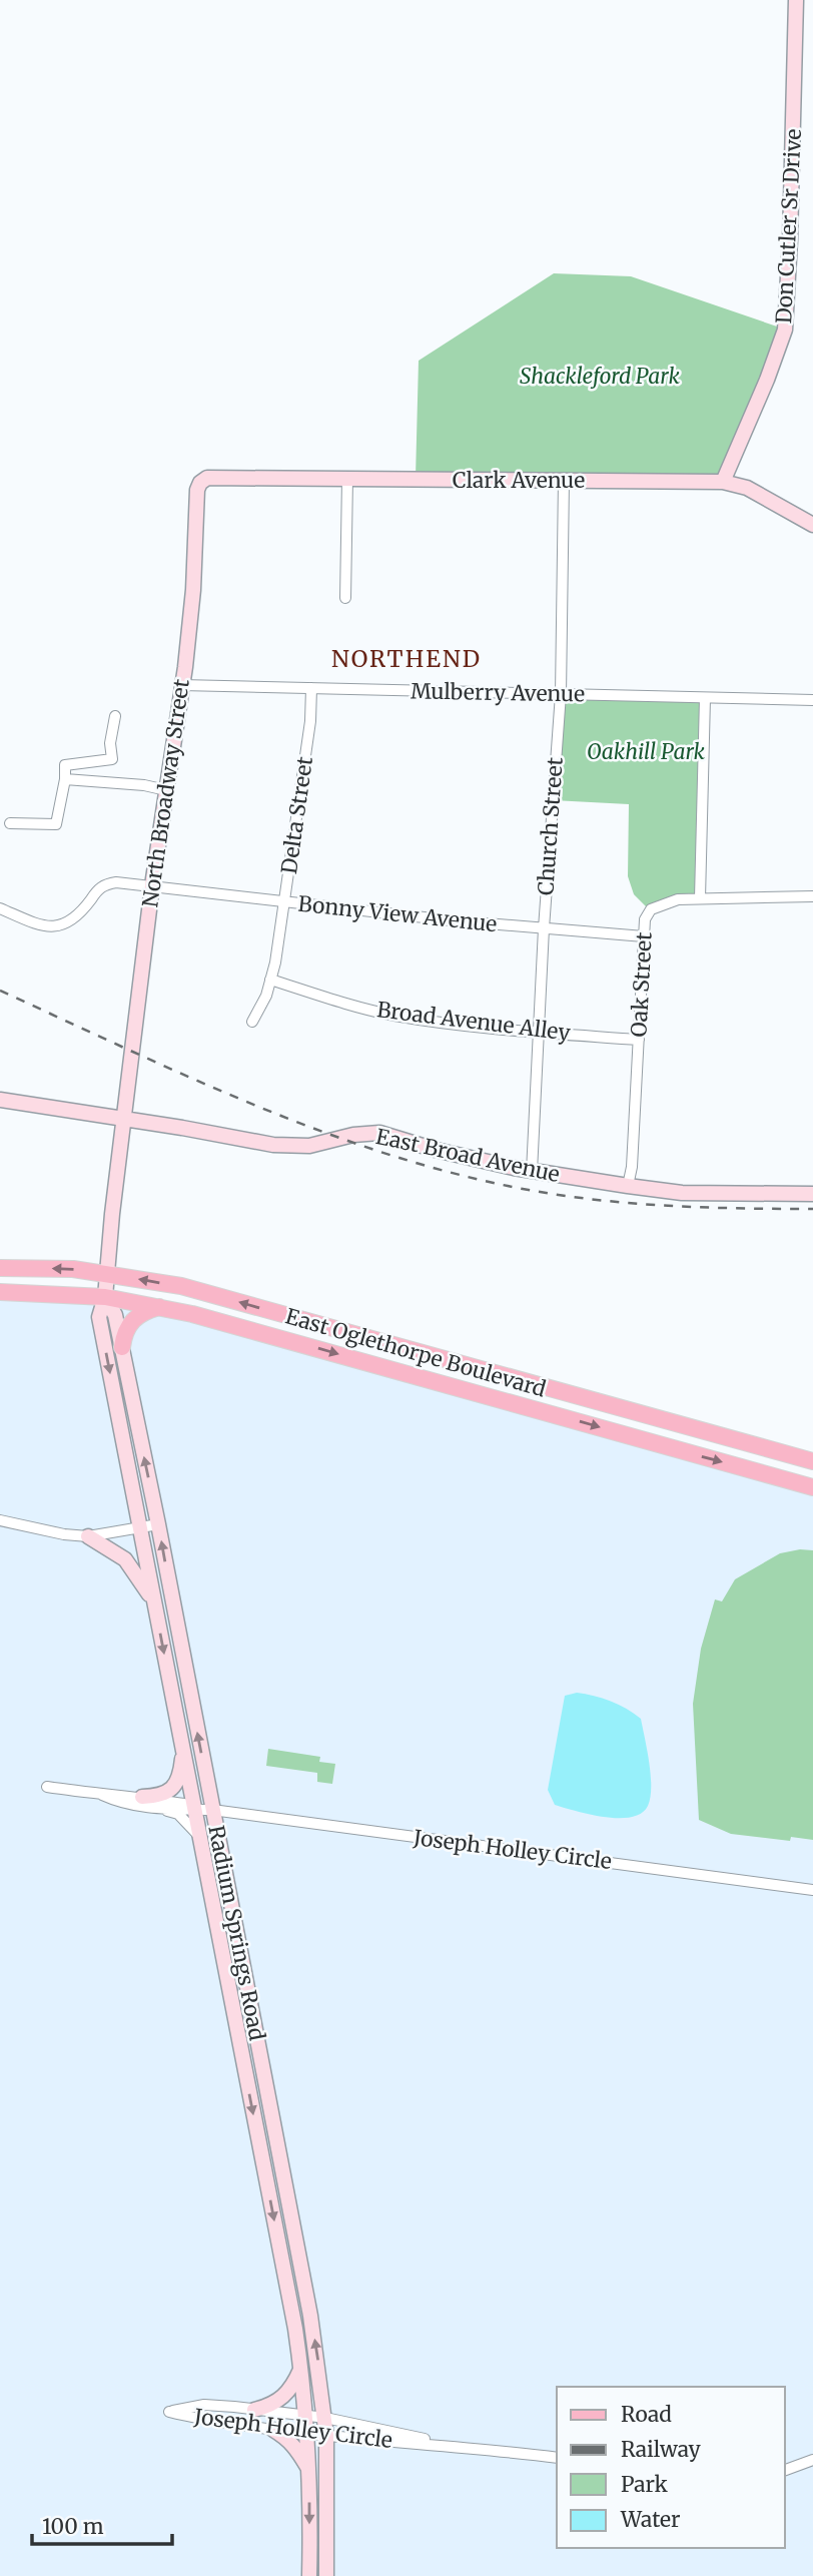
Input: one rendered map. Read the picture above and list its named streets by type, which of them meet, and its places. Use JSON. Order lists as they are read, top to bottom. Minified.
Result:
{"streets":{"main road":["Don Cutler Sr Drive","Clark Avenue","North Broadway Street","East Broad Avenue","East Oglethorpe Boulevard","Radium Springs Road"],"street":["Mulberry Avenue","Delta Street","Church Street","Bonny View Avenue","Oak Street","Broad Avenue Alley","Joseph Holley Circle"]},"crossings":[["Don Cutler Sr Drive","Clark Avenue"],["Clark Avenue","North Broadway Street"],["Clark Avenue","Church Street"],["Mulberry Avenue","North Broadway Street"],["Mulberry Avenue","Delta Street"],["Mulberry Avenue","Church Street"],["North Broadway Street","Bonny View Avenue"],["North Broadway Street","East Broad Avenue"],["North Broadway Street","East Oglethorpe Boulevard"],["North Broadway Street","Radium Springs Road"],["Delta Street","Bonny View Avenue"],["Delta Street","Broad Avenue Alley"],["Church Street","Bonny View Avenue"],["Church Street","Broad Avenue Alley"],["Church Street","East Broad Avenue"],["Bonny View Avenue","Oak Street"],["Oak Street","Broad Avenue Alley"],["Oak Street","East Broad Avenue"],["East Oglethorpe Boulevard","Radium Springs Road"],["Joseph Holley Circle","Radium Springs Road"]],"districts":["NORTHEND"],"parks":["Shackleford Park","Oakhill Park"],"legend":["Road","Railway","Park","Water"],"scale_bar":"100 m"}
